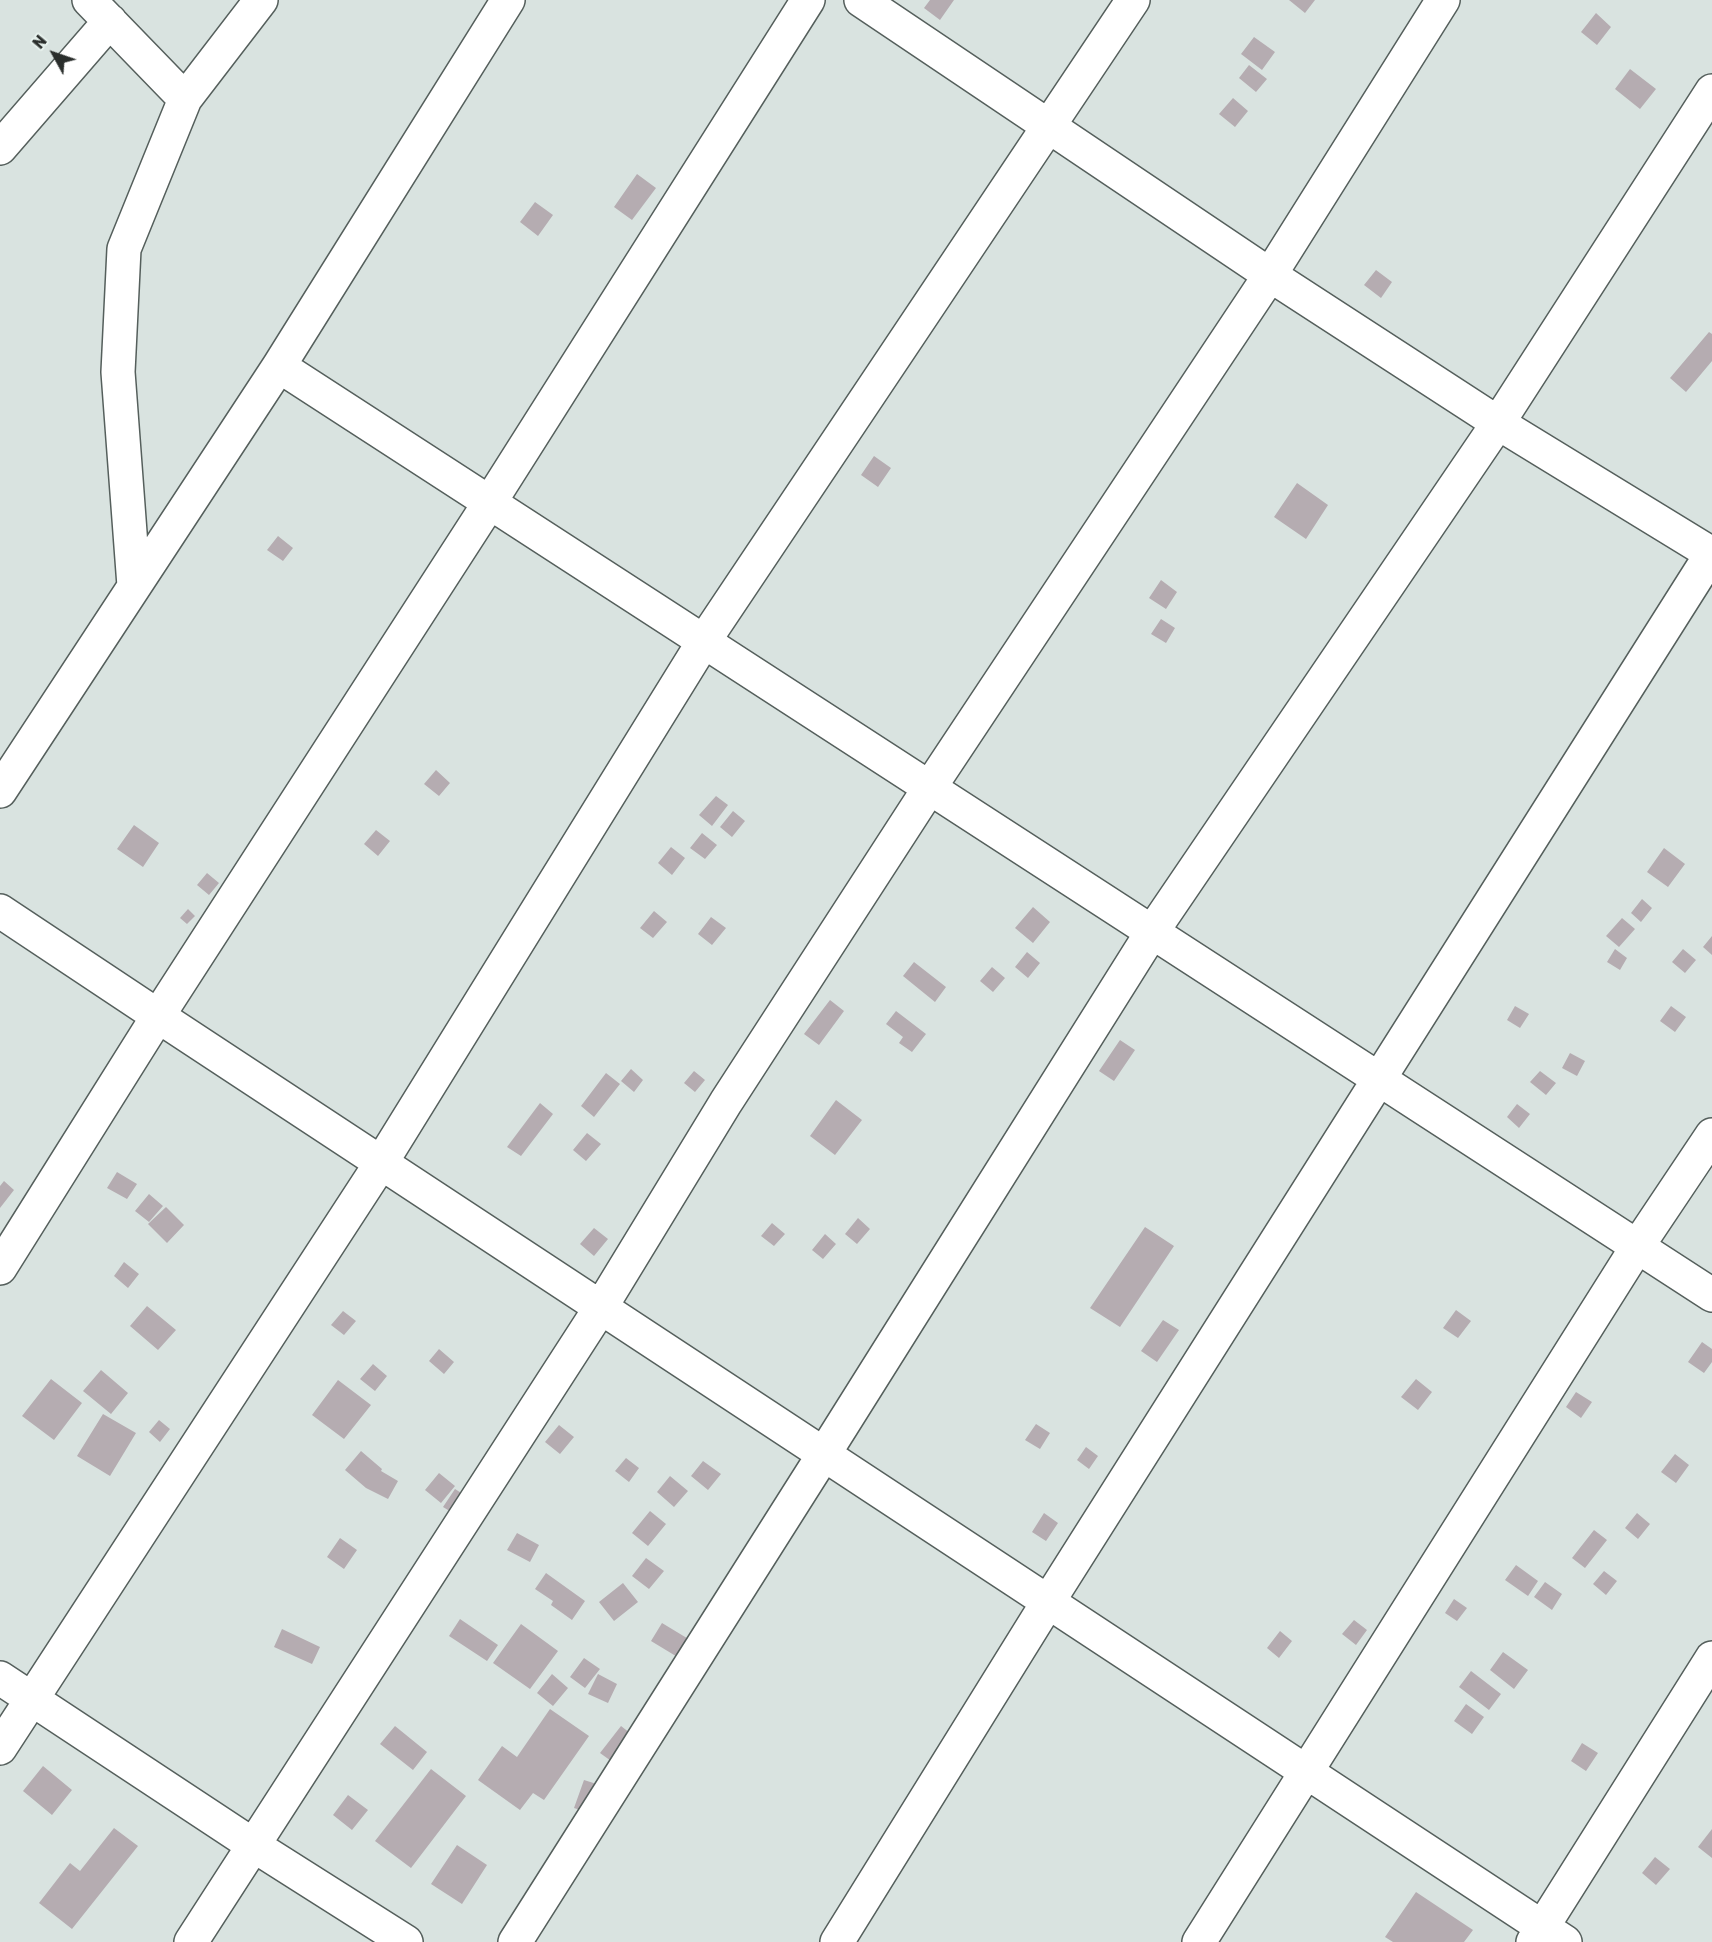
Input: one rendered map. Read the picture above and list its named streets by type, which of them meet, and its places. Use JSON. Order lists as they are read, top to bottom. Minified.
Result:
{"north":"top left"}
